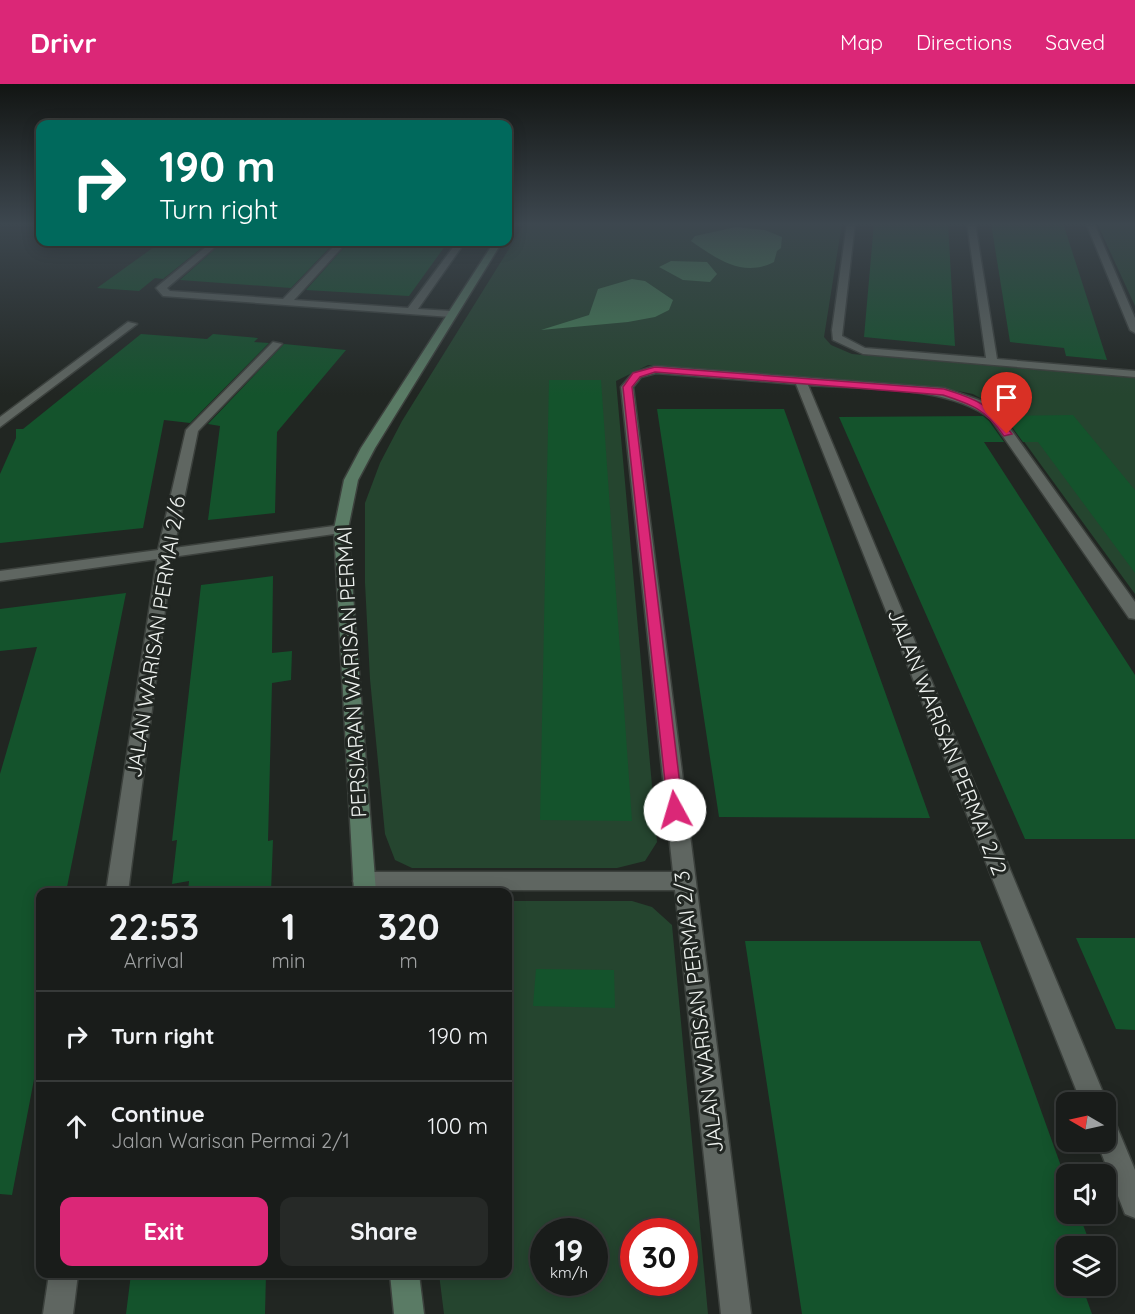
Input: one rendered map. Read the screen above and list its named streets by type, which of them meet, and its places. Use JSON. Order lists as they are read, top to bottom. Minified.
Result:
{"streets":{"street":["JALAN WARISAN PERMAI 2/6","PERSIARAN WARISAN PERMAI","JALAN WARISAN PERMAI 2/2","JALAN WARISAN PERMAI 2/3"]},"crossings":[["JALAN WARISAN PERMAI 2/2","JALAN WARISAN PERMAI 2/3"]],"north":"left","page":{"header":"Drivr","nav":["Map","Directions","Saved"],"turn":["190 m","Turn right"],"eta":["22:53","Arrival","1","min","320","m"],"list":[{"name":"Turn right","value":"190 m"},{"name":"Continue","note":"Jalan Warisan Permai 2/1","value":"100 m"}],"buttons":["Exit","Share"],"speed":"19 km/h","limit":"30"}}
